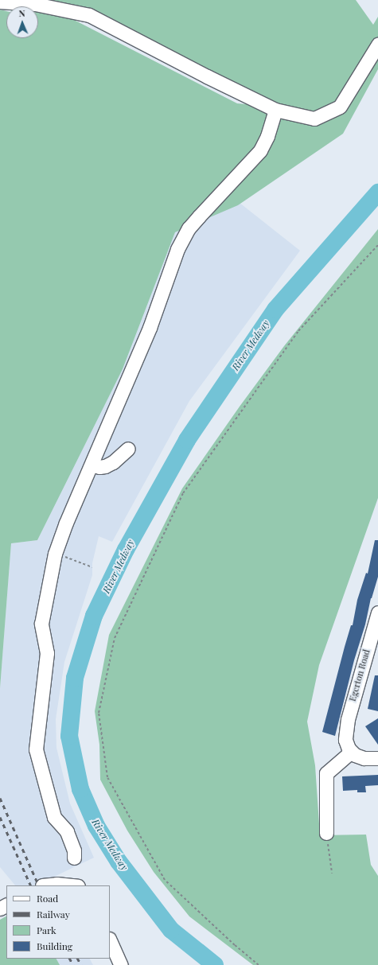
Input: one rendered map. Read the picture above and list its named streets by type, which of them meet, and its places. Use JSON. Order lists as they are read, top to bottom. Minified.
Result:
{"streets":{"street":["Egerton Road"]},"water":["River Medway"],"legend":["Road","Railway","Park","Building"],"north":"top"}
